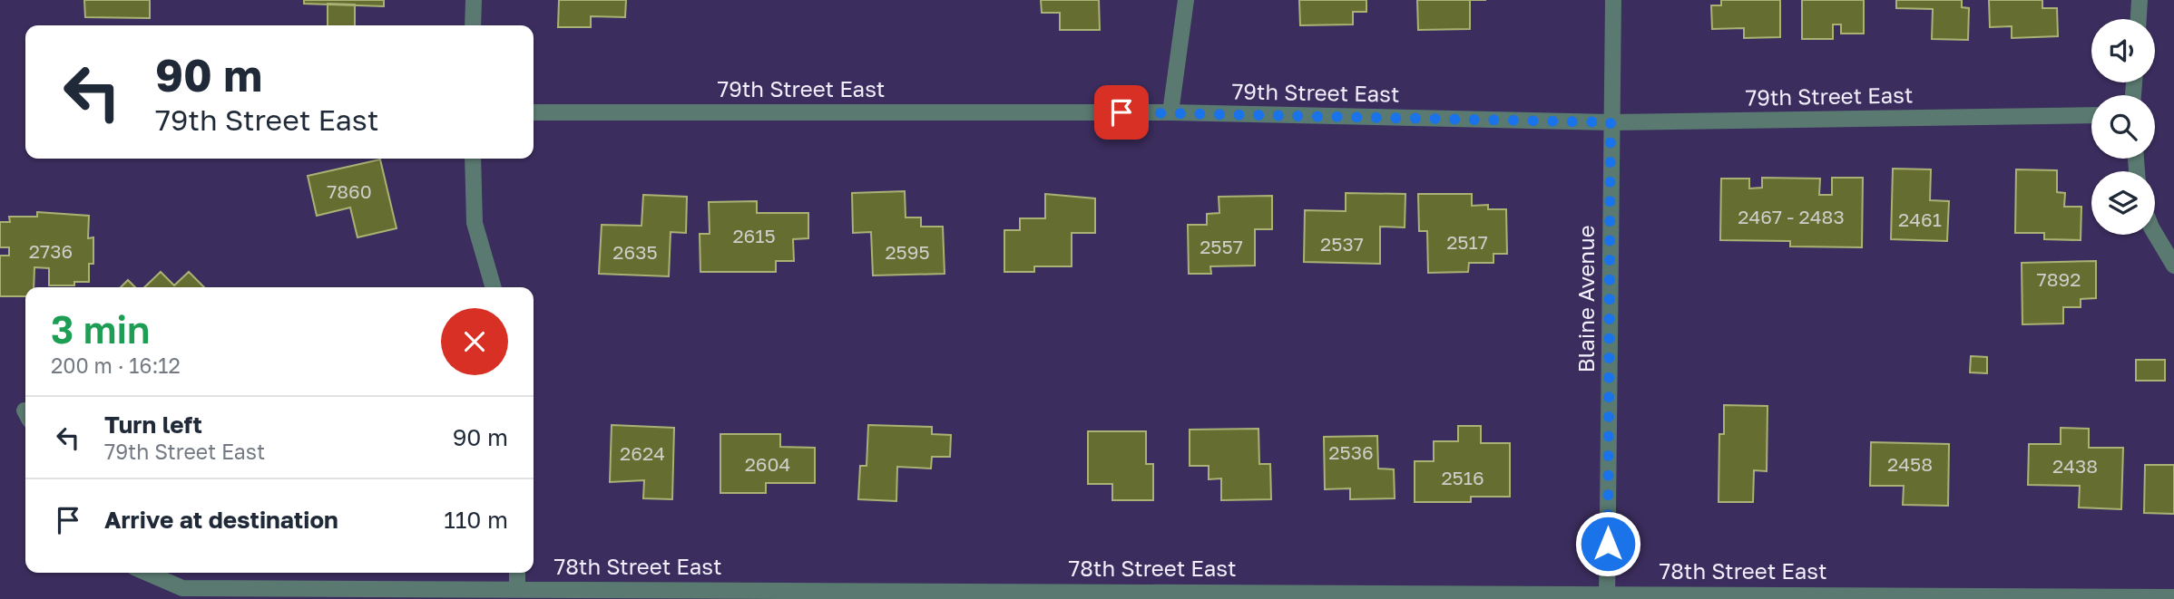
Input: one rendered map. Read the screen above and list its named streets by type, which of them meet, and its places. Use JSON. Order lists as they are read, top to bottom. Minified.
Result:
{"streets":{"street":["79th Street East","Blaine Avenue","78th Street East"]},"crossings":[["79th Street East","Blaine Avenue"],["Blaine Avenue","78th Street East"]],"house_numbers":["7860","2467 - 2483","2461","2615","2517","2537","2557","2736","2635","2595","7892","2536","2624","2604","2458","2438","2516"],"page":{"turn":["90 m","79th Street East"],"heading":["3 min","200 m · 16:12"],"list":[{"name":"Turn left","note":"79th Street East","value":"90 m"},{"name":"Arrive at destination","value":"110 m"}]}}
